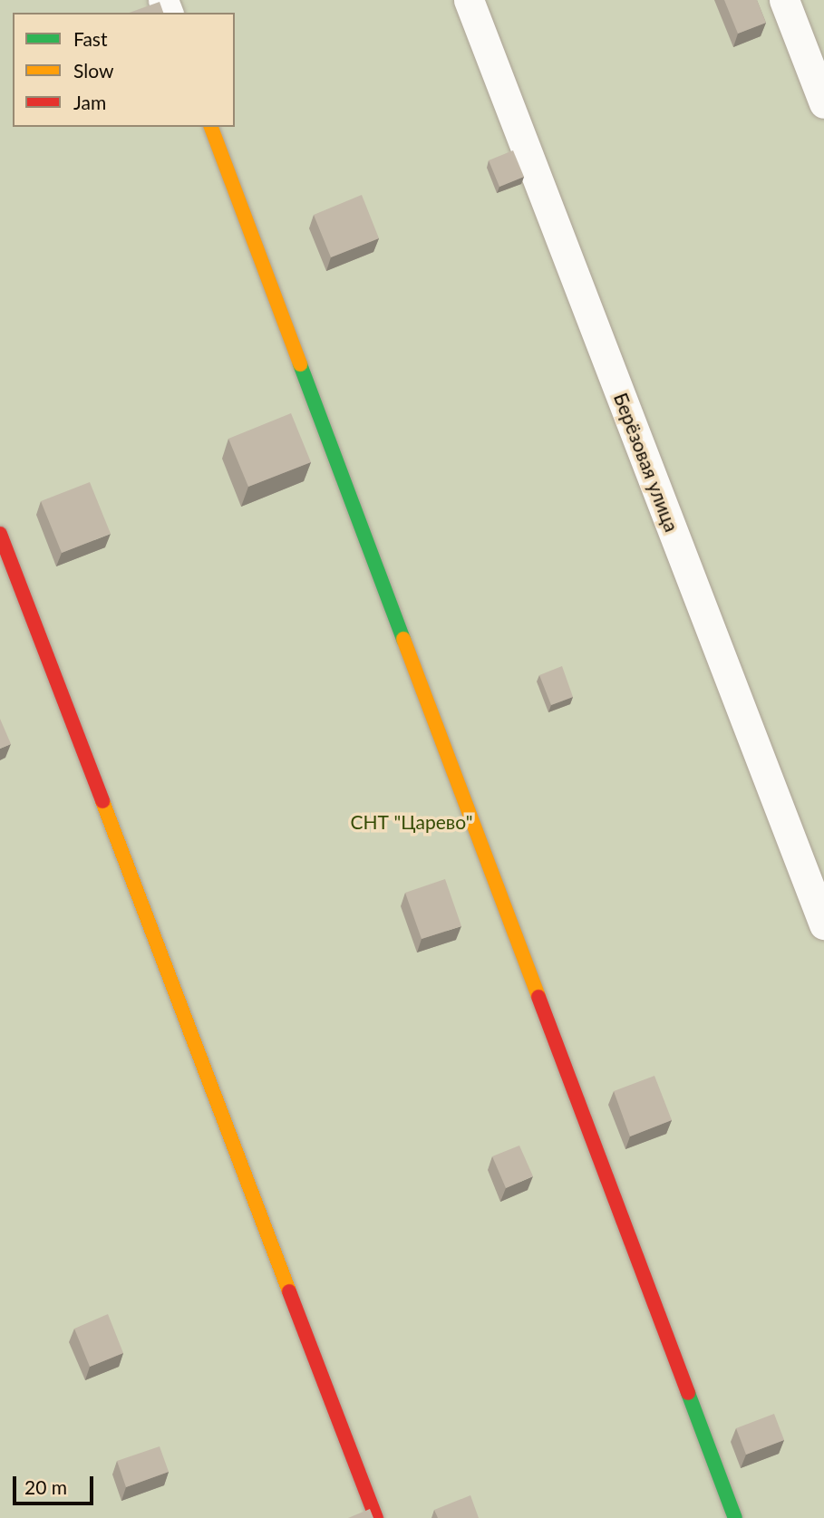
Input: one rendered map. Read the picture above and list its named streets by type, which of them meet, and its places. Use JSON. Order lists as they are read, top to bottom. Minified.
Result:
{"streets":{"street":["Берёзовая улица"]},"parks":["СНТ \"Царево\""],"legend":["Fast","Slow","Jam"],"scale_bar":"20 m"}
